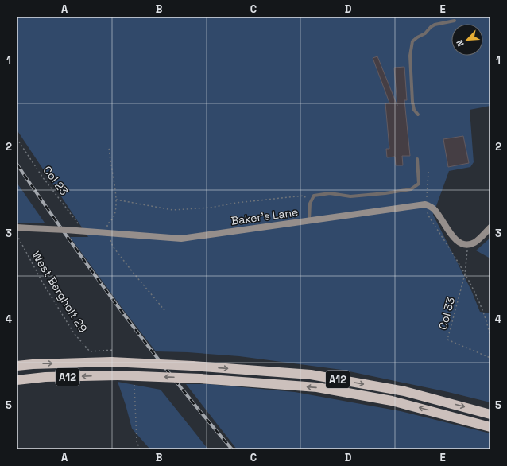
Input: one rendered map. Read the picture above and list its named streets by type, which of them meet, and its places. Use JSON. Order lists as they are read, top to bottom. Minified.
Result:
{"streets":{"highway":["A12"],"street":["Baker's Lane"],"path":["Col 23","West Bergholt 29","Col 33"]},"crossings":[["Col 23","Baker's Lane"]],"north":"bottom left","grid":{"columns":["A","B","C","D","E"],"rows":["1","2","3","4","5"]}}
